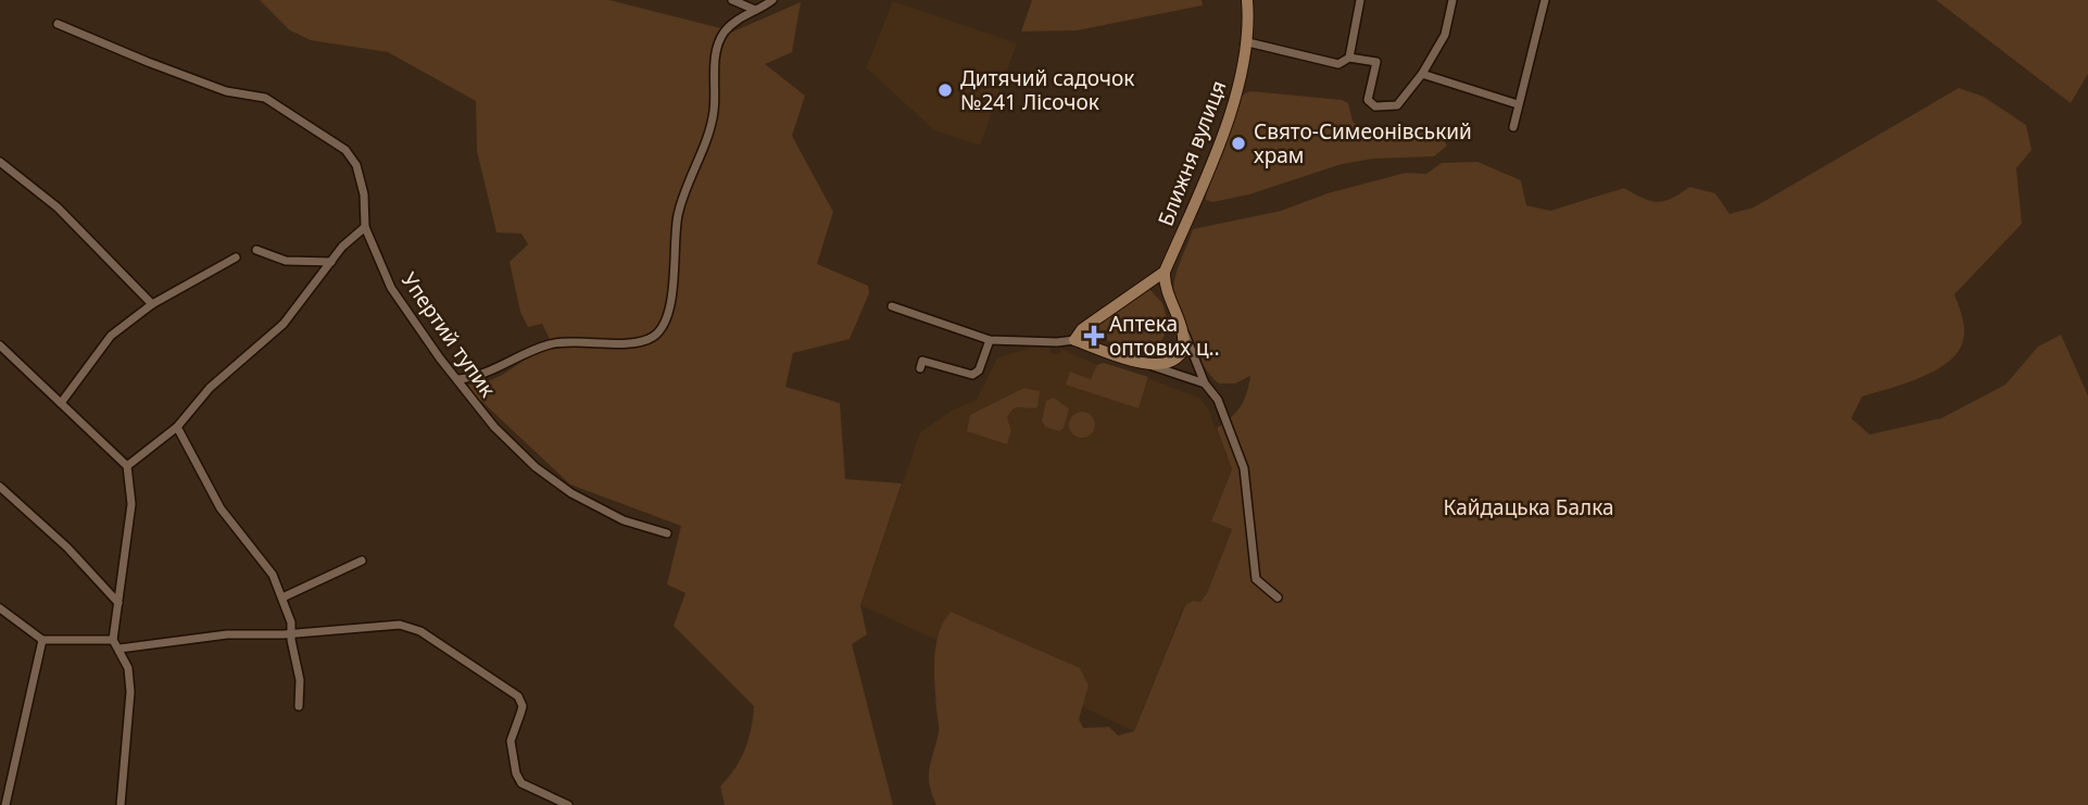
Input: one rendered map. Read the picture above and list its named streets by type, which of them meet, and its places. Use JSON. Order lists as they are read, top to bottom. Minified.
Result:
{"streets":{"street":["Ближня вулиця","Упертий тупик"]},"parks":["Кайдацька Балка"],"places":{"other":["Дитячий садочок №241 Лісочок","Свято-Симеонівський храм"],"health":["Аптека оптових ц‥"]}}
